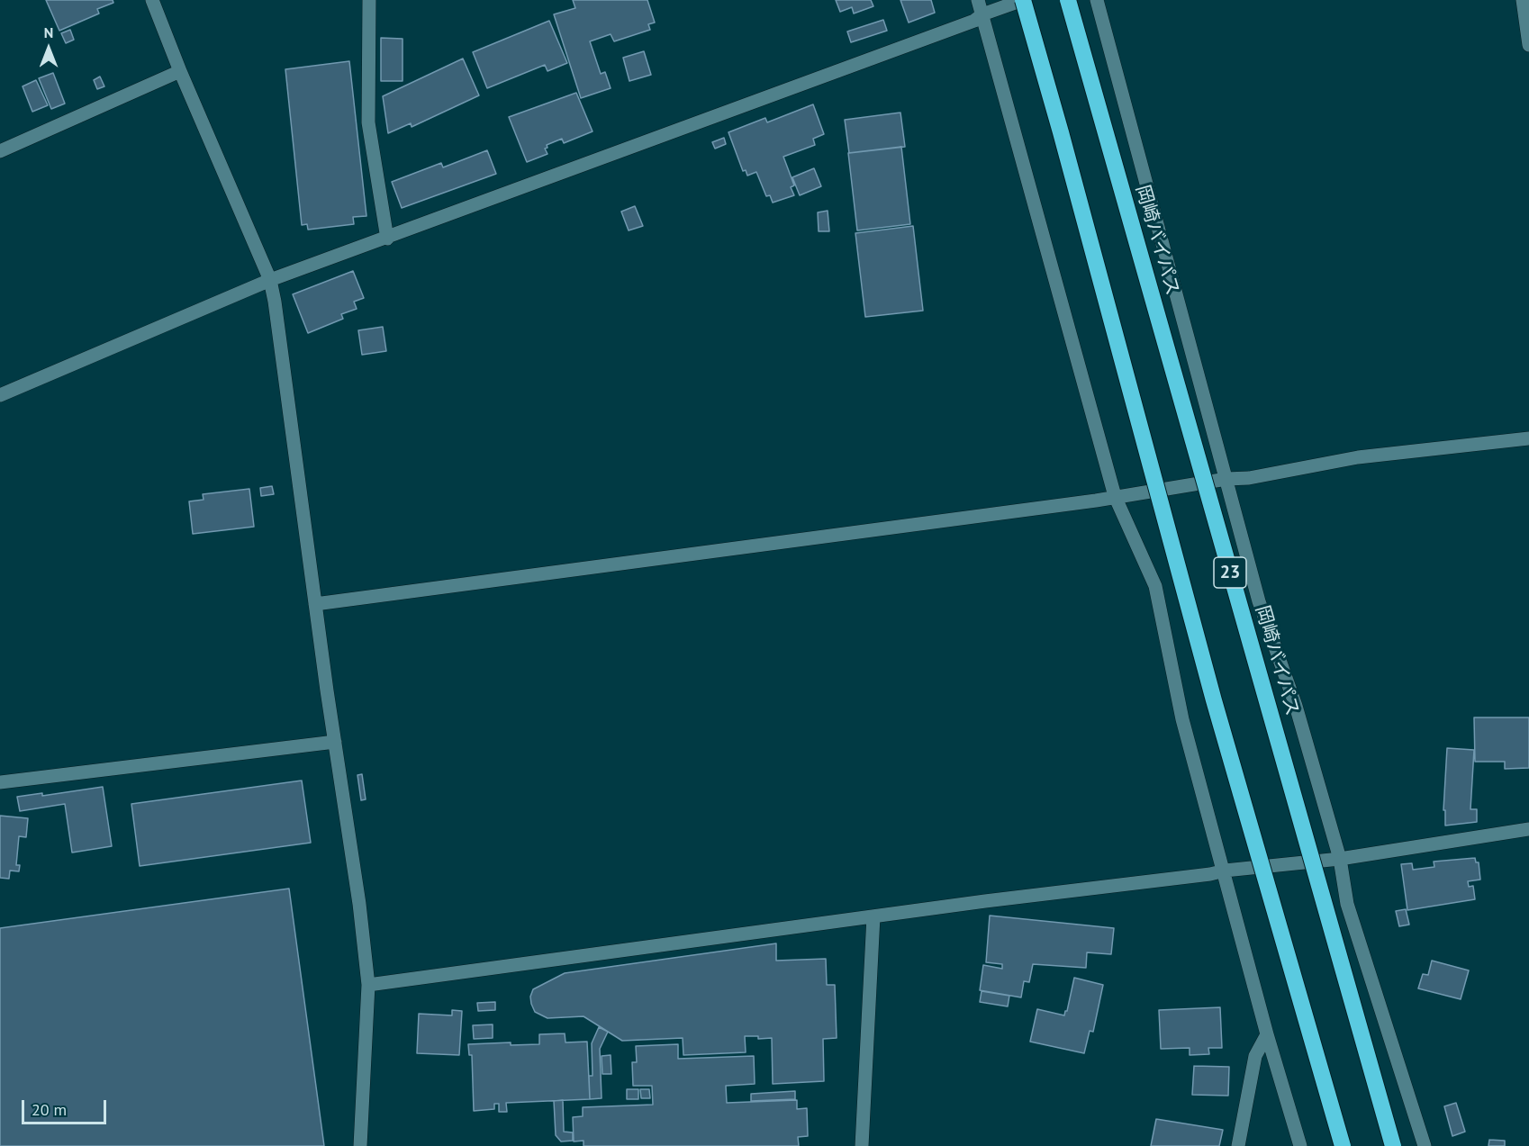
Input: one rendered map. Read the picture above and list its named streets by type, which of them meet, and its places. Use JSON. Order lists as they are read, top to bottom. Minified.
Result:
{"streets":{"highway":["岡崎バイパス","23"]},"scale_bar":"20 m","north":"top"}
